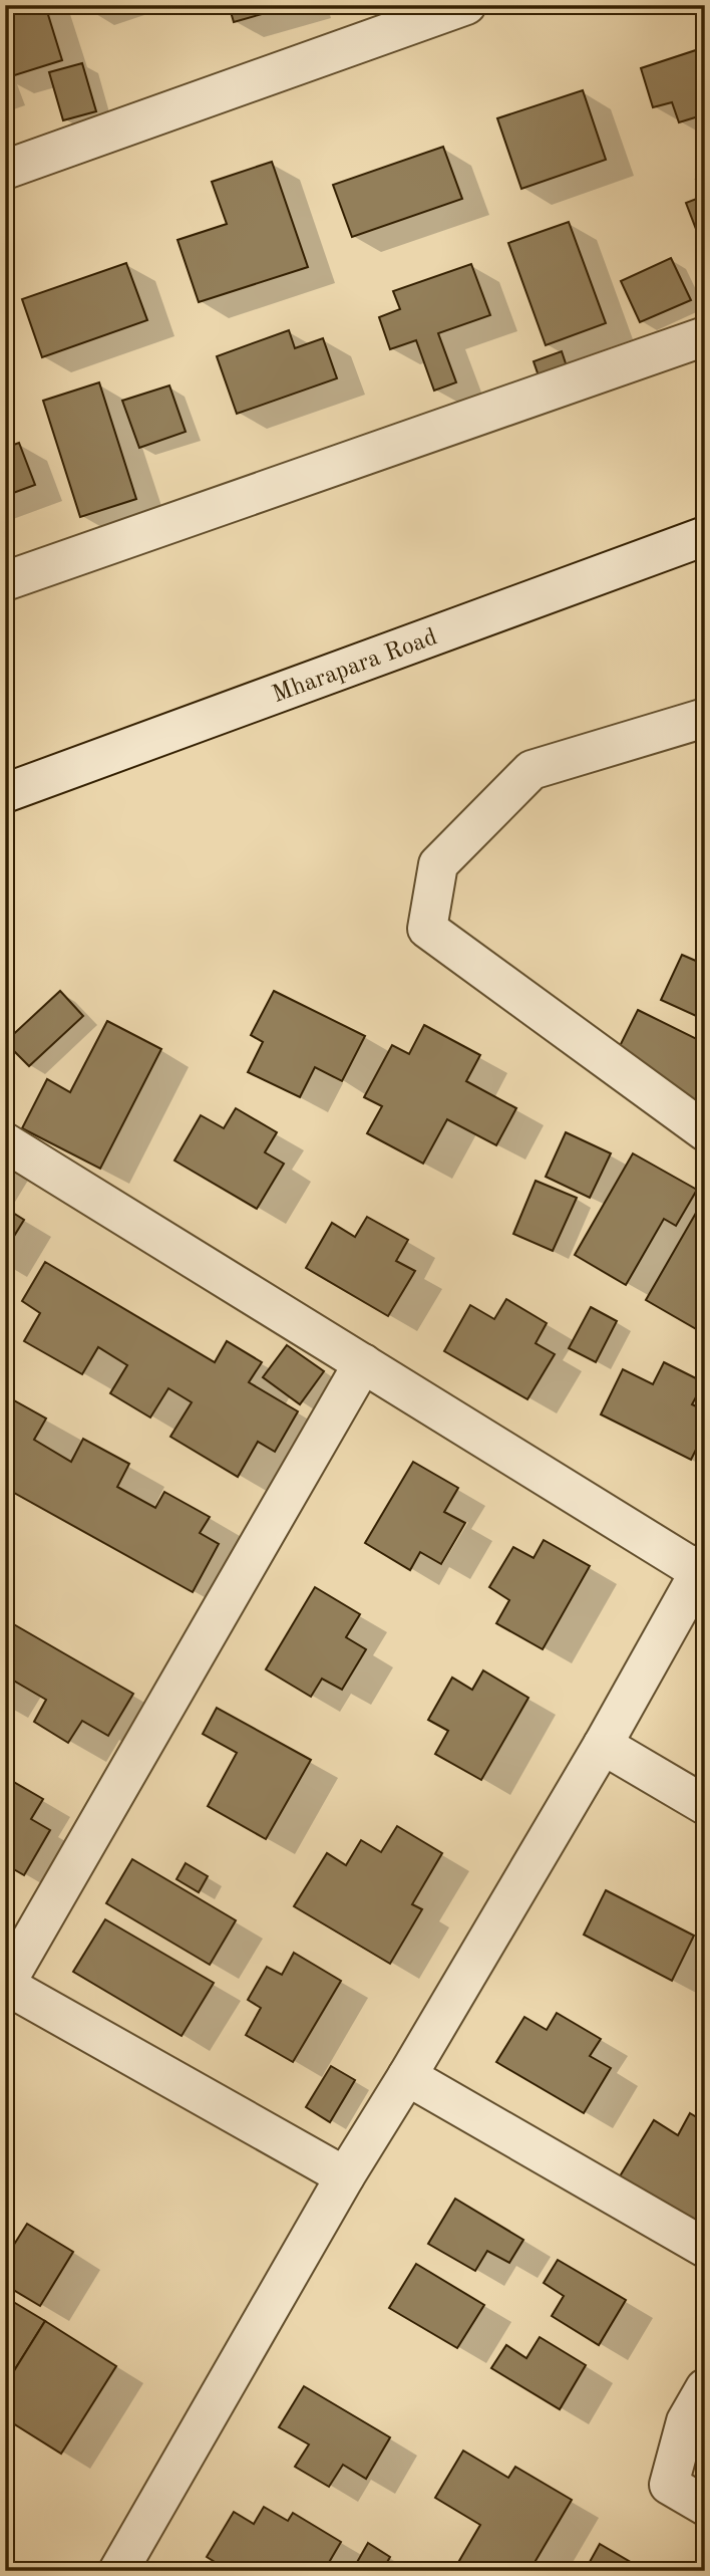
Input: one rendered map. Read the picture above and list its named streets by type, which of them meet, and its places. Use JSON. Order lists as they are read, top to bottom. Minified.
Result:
{"streets":{"street":["Mharapara Road"]}}
